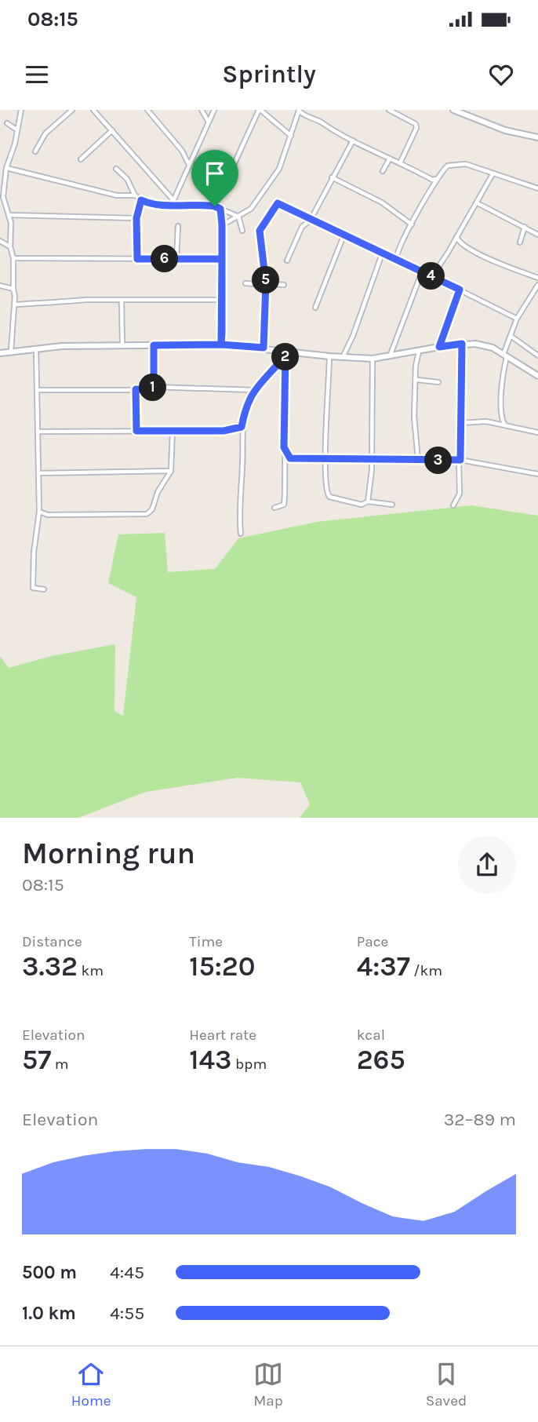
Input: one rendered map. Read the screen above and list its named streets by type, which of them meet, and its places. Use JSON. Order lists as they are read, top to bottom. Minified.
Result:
{"page":{"status":"08:15","header":"Sprintly","pins":["6","4","5","2","1","3"],"heading":["Morning run","08:15"],"stats":[["Distance","3.32 km"],["Time","15:20"],["Pace","4:37 /km"],["Elevation","57 m"],["Heart rate","143 bpm"],["kcal","265"]],"chart":["Elevation","32–89 m"],"list":[{"name":"500 m","note":"4:45"},{"name":"1.0 km","note":"4:55"}],"tabs":["Home","Map","Saved"]}}
